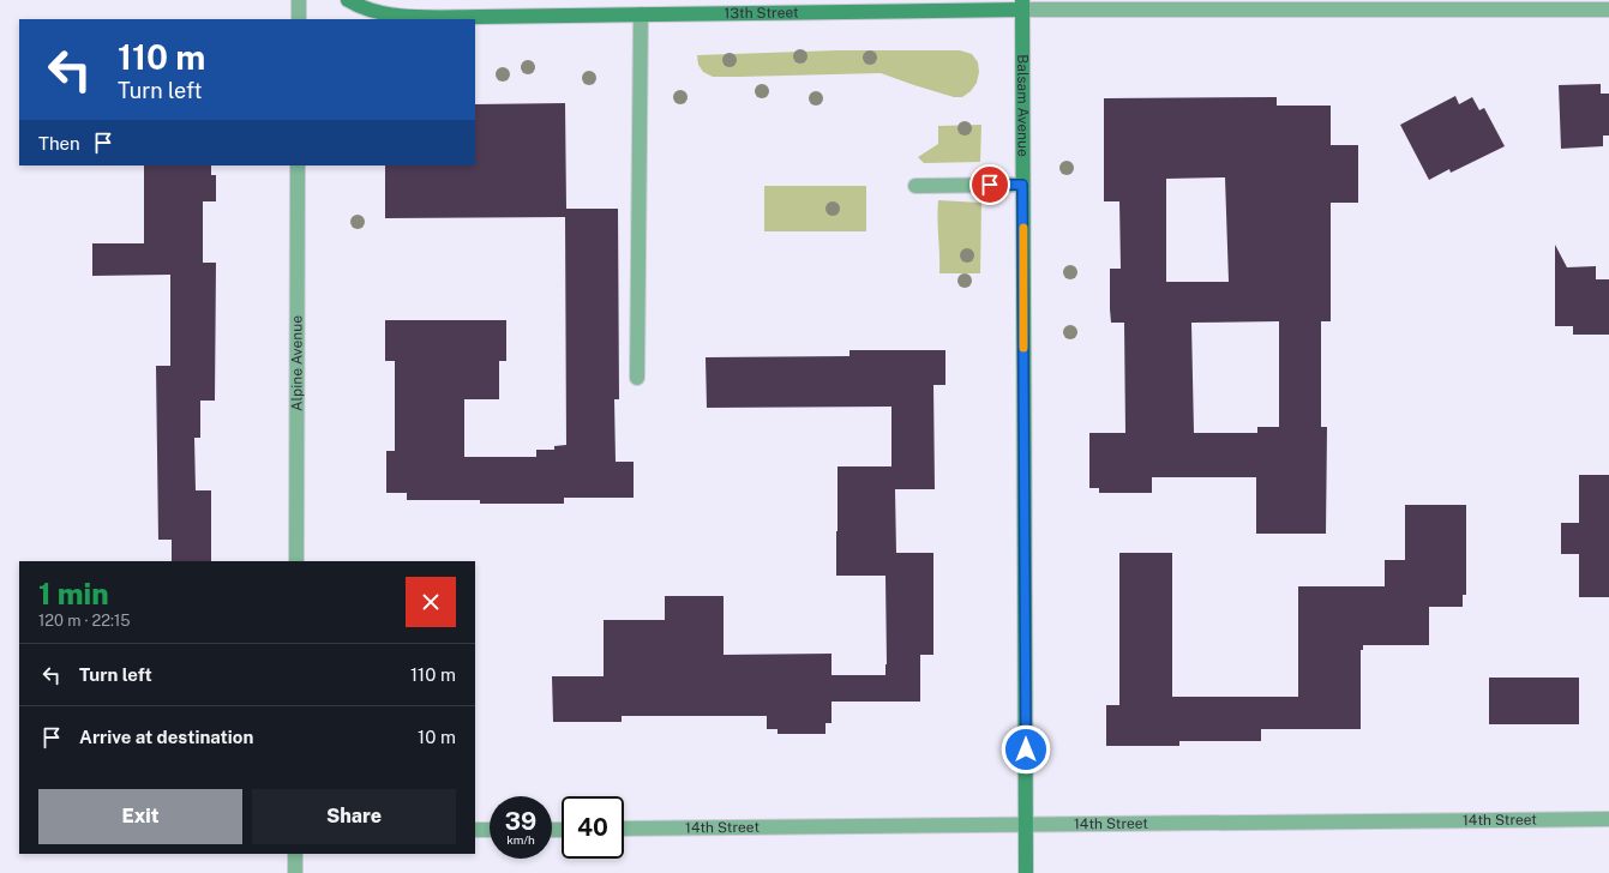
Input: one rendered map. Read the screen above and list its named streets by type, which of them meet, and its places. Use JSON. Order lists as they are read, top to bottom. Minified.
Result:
{"streets":{"street":["13th Street","Balsam Avenue","Alpine Avenue","14th Street"]},"crossings":[["13th Street","Balsam Avenue"],["Balsam Avenue","14th Street"]],"page":{"turn":["110 m","Turn left"],"then":"Then","heading":["1 min","120 m · 22:15"],"list":[{"name":"Turn left","value":"110 m"},{"name":"Arrive at destination","value":"10 m"}],"buttons":["Exit","Share"],"speed":"39 km/h","limit":"40"}}
